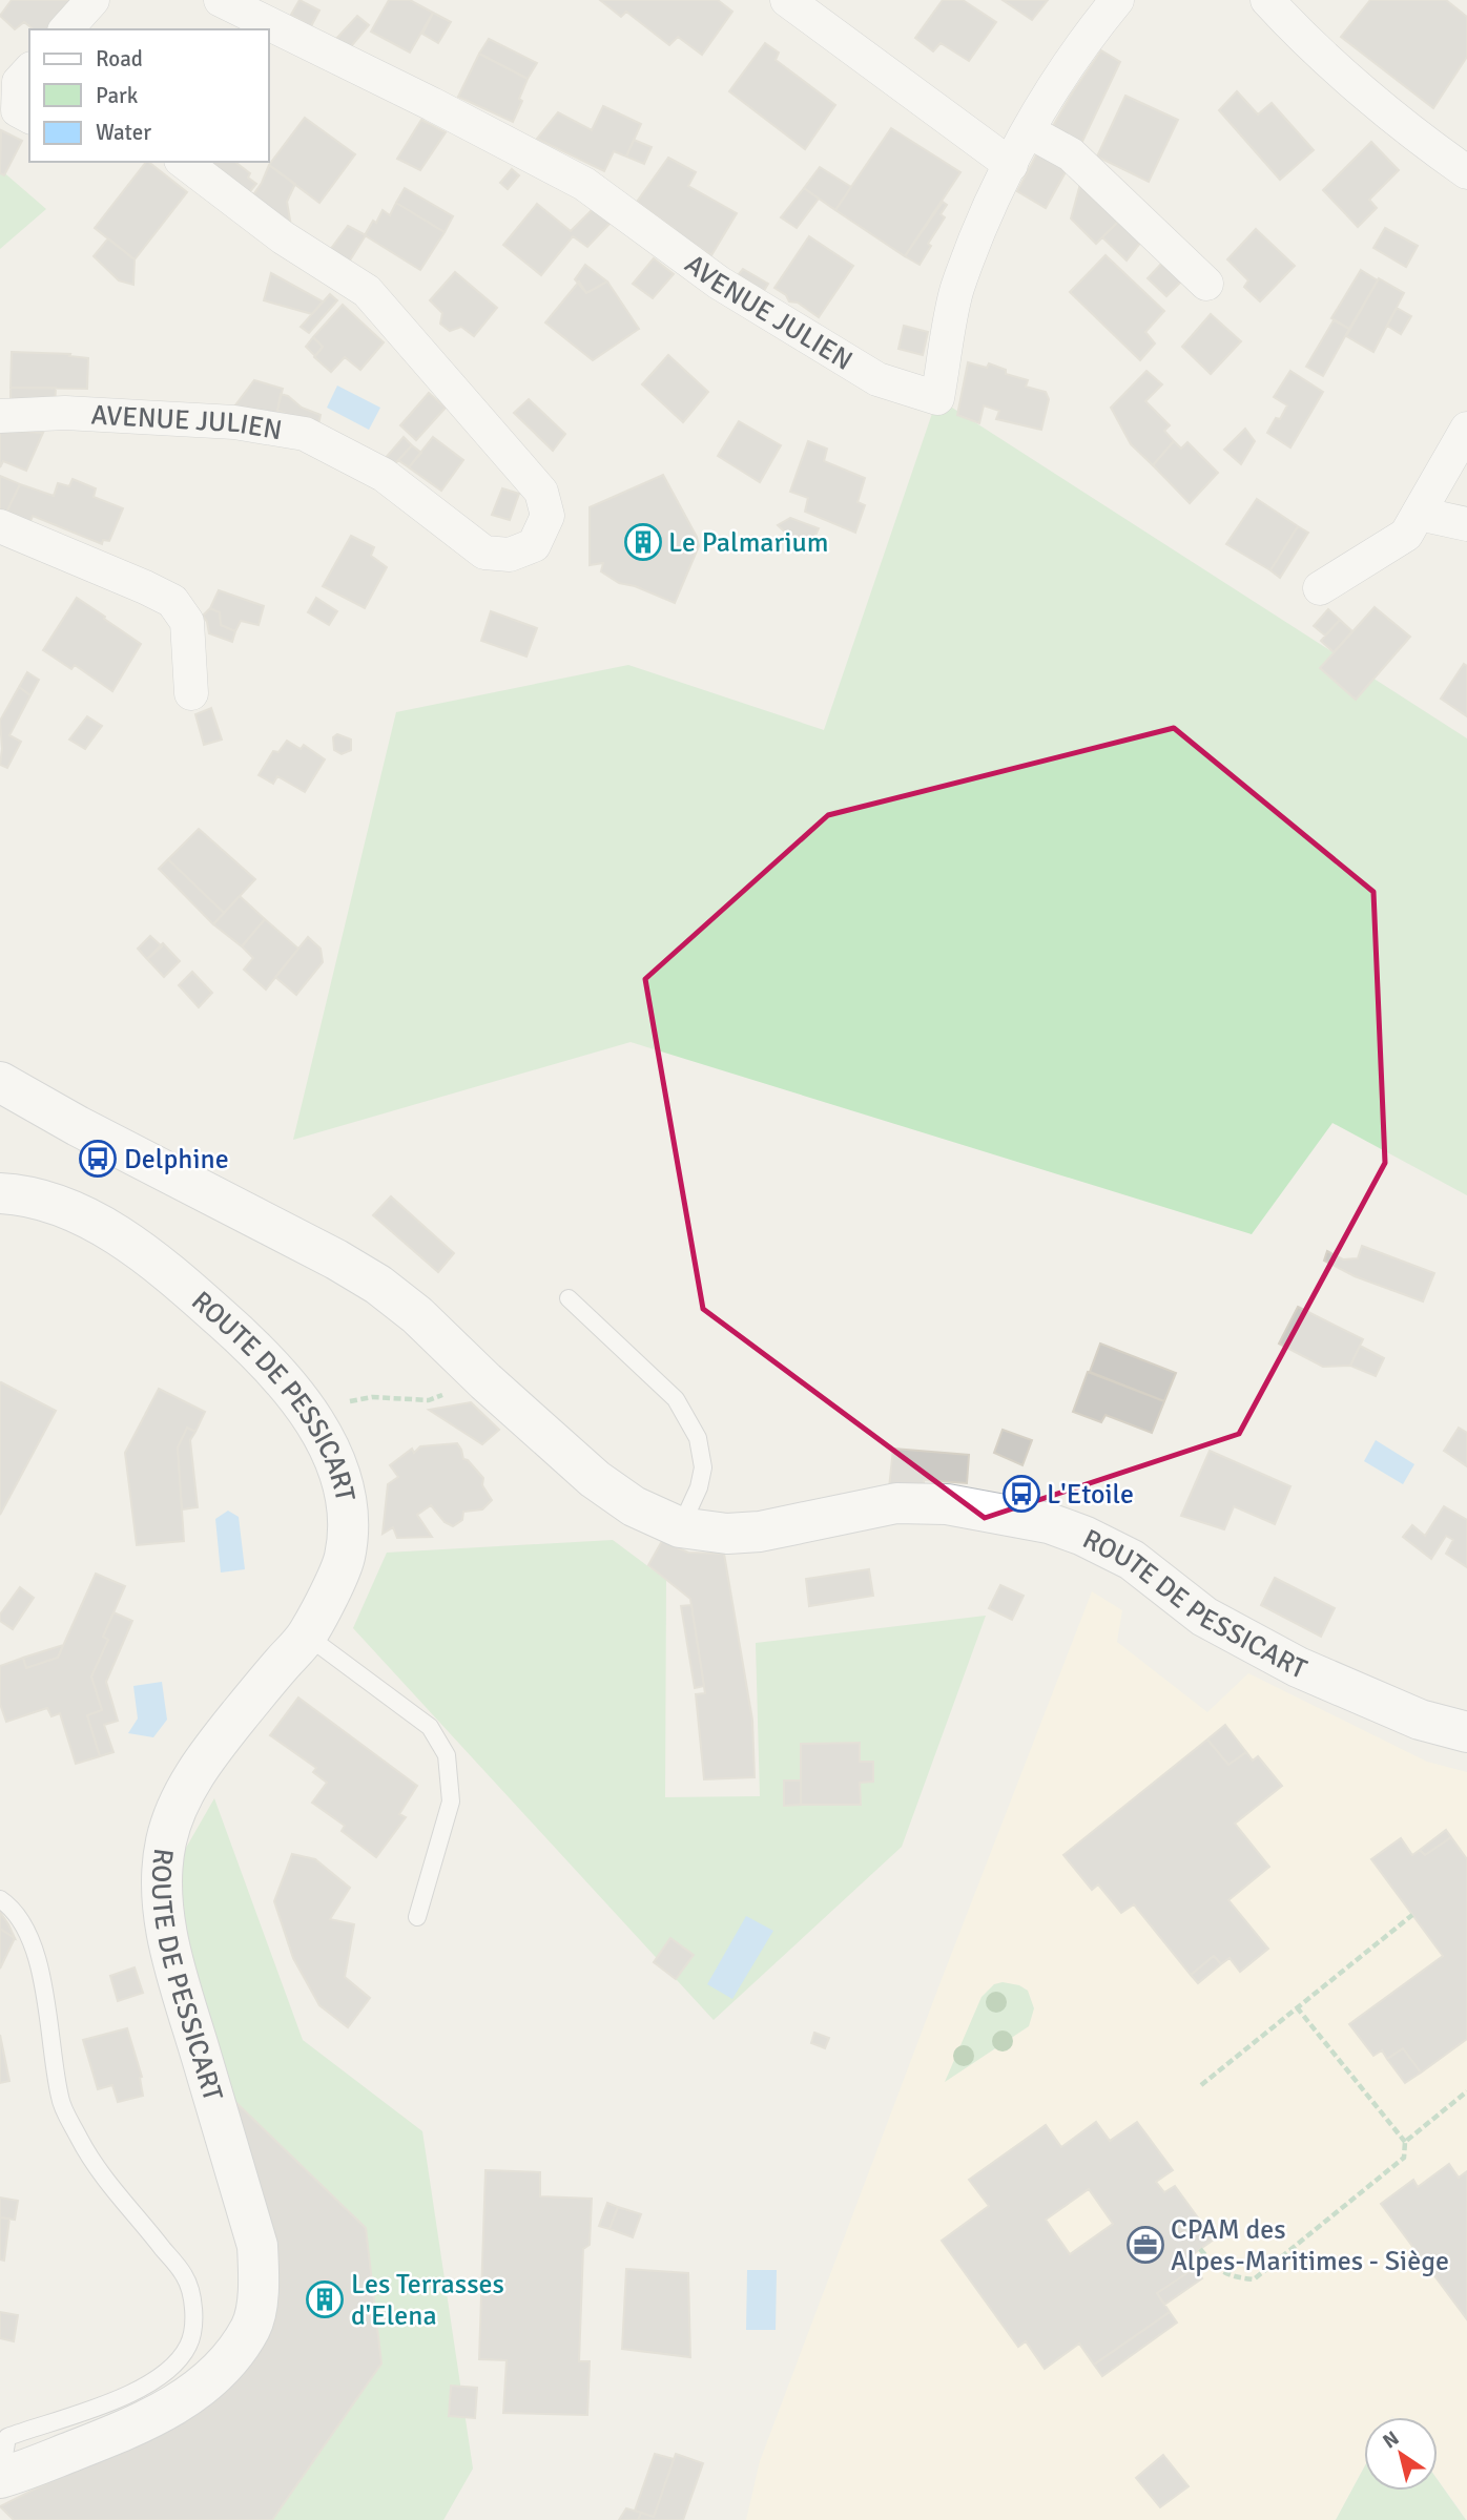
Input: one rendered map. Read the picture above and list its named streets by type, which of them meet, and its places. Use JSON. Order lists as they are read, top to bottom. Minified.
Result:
{"streets":{"street":["AVENUE JULIEN","ROUTE DE PESSICART"]},"places":{"building":["Le Palmarium","Les Terrasses d'Elena"],"bus stop":["Delphine","L'Etoile"],"office":["CPAM des Alpes-Maritimes - Siège"]},"legend":["Road","Park","Water"],"north":"top left"}
